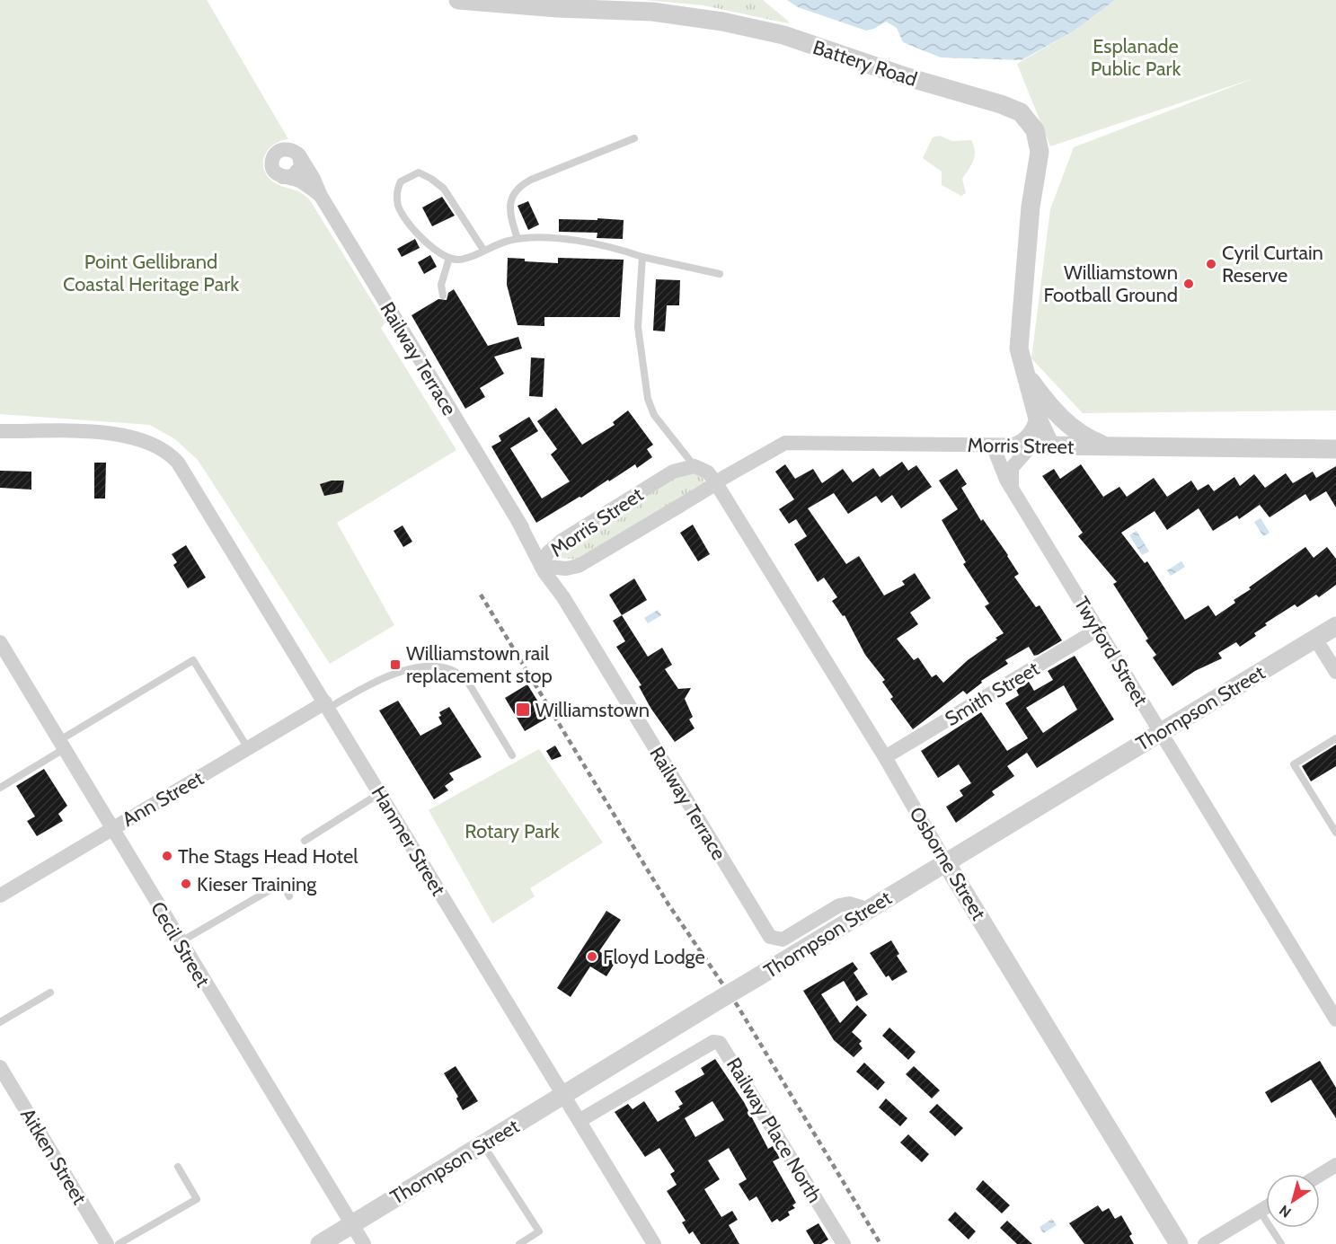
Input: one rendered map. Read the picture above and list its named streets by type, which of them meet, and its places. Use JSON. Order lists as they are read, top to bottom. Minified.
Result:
{"streets":{"street":["Battery Road","Railway Terrace","Morris Street","Twyford Street","Smith Street","Thompson Street","Ann Street","Hanmer Street","Osborne Street","Cecil Street","Railway Place North","Aitken Street"]},"crossings":[["Battery Road","Morris Street"],["Railway Terrace","Morris Street"],["Railway Terrace","Thompson Street"],["Morris Street","Twyford Street"],["Morris Street","Osborne Street"],["Twyford Street","Smith Street"],["Twyford Street","Thompson Street"],["Smith Street","Osborne Street"],["Thompson Street","Hanmer Street"],["Thompson Street","Osborne Street"],["Thompson Street","Cecil Street"],["Ann Street","Hanmer Street"],["Ann Street","Cecil Street"],["Hanmer Street","Railway Place North"]],"parks":["Esplanade Public Park","Point Gellibrand Coastal Heritage Park","Rotary Park"],"places":{"other":["Cyril Curtain Reserve","Williamstown Football Ground","The Stags Head Hotel","Kieser Training","Floyd Lodge"],"transit":["Williamstown rail replacement stop","Williamstown"]},"north":"bottom left"}
